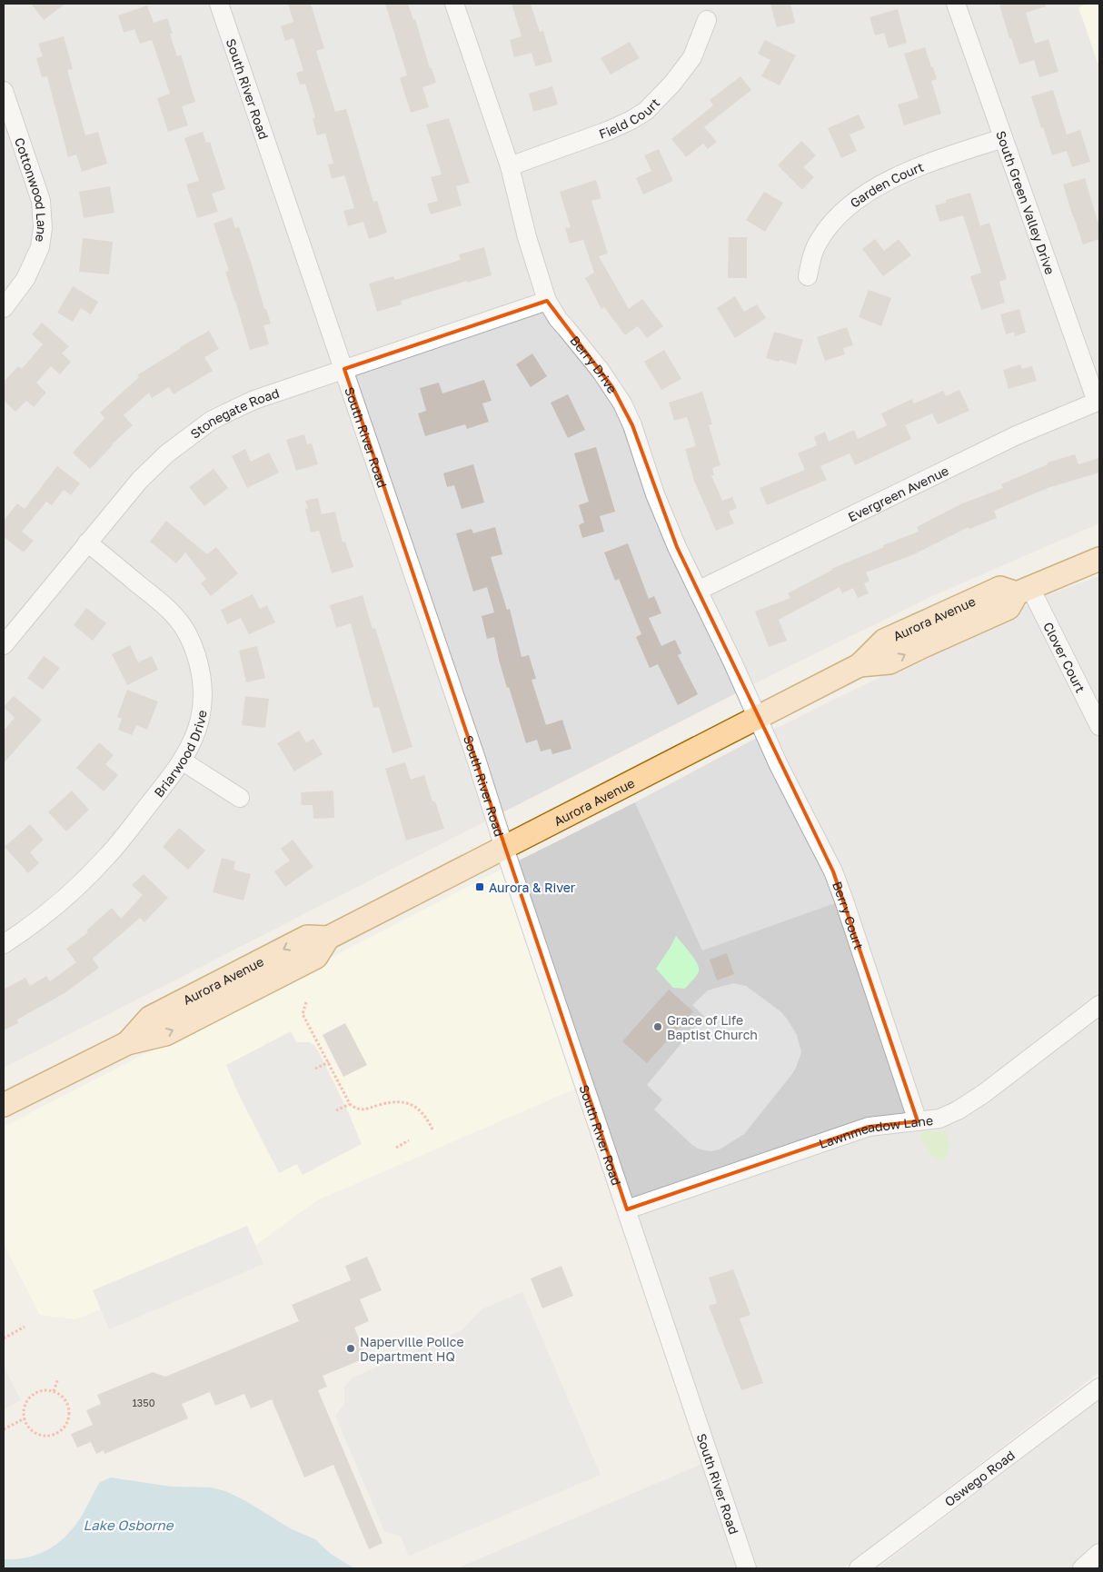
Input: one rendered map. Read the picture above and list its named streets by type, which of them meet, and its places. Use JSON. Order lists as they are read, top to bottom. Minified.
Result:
{"streets":{"main road":["Aurora Avenue"],"street":["South River Road","Field Court","Garden Court","Cottonwood Lane","South Green Valley Drive","Berry Drive","Stonegate Road","Evergreen Avenue","Clover Court","Briarwood Drive","Berry Court","Lawnmeadow Lane","Oswego Road"]},"crossings":[["South River Road","Stonegate Road"],["South River Road","Aurora Avenue"],["South River Road","Lawnmeadow Lane"],["Field Court","Berry Drive"],["Garden Court","South Green Valley Drive"],["South Green Valley Drive","Evergreen Avenue"],["Berry Drive","Stonegate Road"],["Berry Drive","Evergreen Avenue"],["Berry Drive","Aurora Avenue"],["Berry Drive","Berry Court"],["Stonegate Road","Briarwood Drive"],["Aurora Avenue","Clover Court"],["Aurora Avenue","Berry Court"],["Berry Court","Lawnmeadow Lane"]],"water":["Lake Osborne"],"places":{"transit":["Aurora & River"],"other":["Grace of Life Baptist Church","Naperville Police Department HQ"]},"house_numbers":["1350"]}
